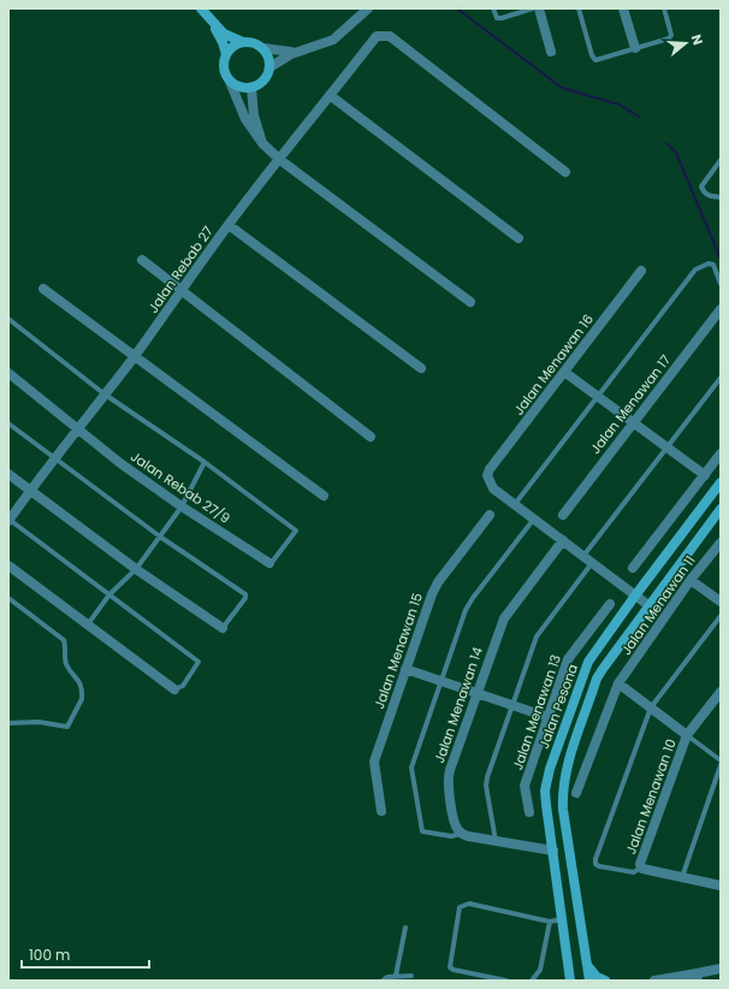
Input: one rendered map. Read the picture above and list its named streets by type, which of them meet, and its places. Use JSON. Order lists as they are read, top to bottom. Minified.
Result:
{"streets":{"street":["Jalan Rebab 27","Jalan Menawan 16","Jalan Menawan 17","Jalan Rebab 27/9","Jalan Menawan 11","Jalan Menawan 15","Jalan Menawan 14","Jalan Pesona","Jalan Menawan 13","Jalan Menawan 10"]},"crossings":[["Jalan Rebab 27","Jalan Rebab 27/9"]],"scale_bar":"100 m","north":"right"}
